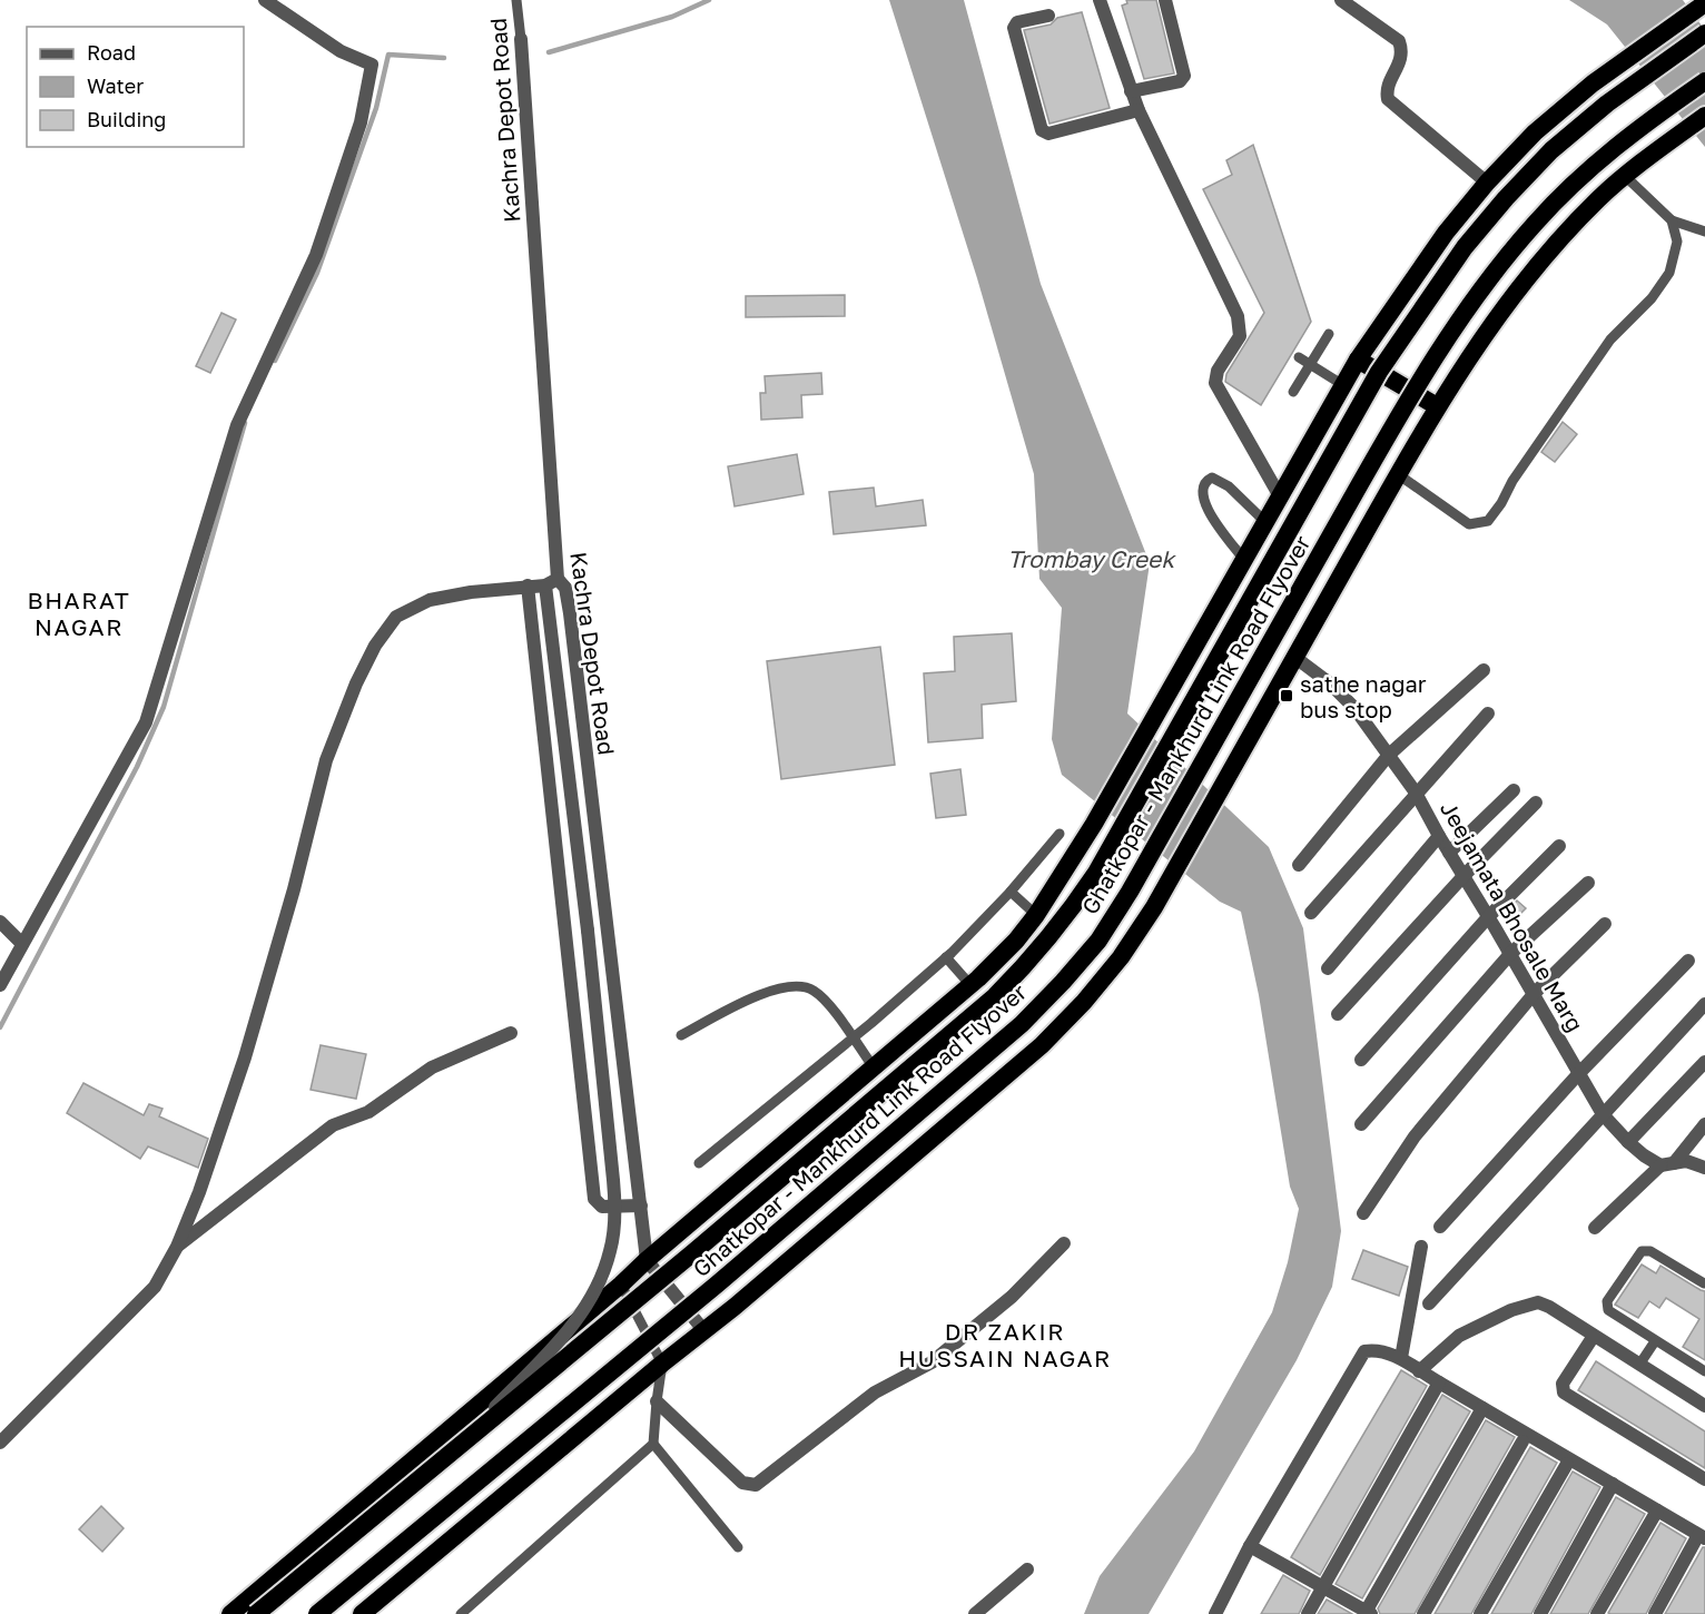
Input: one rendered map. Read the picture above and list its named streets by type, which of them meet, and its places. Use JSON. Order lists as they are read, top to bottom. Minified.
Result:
{"streets":{"highway":["Ghatkopar - Mankhurd Link Road Flyover"],"street":["Kachra Depot Road","Jeejamata Bhosale Marg"]},"crossings":[["Kachra Depot Road","Ghatkopar - Mankhurd Link Road Flyover"]],"districts":["BHARAT NAGAR","DR ZAKIR HUSSAIN NAGAR"],"water":["Trombay Creek"],"places":{"transit":["sathe nagar bus stop"]},"legend":["Road","Water","Building"]}
